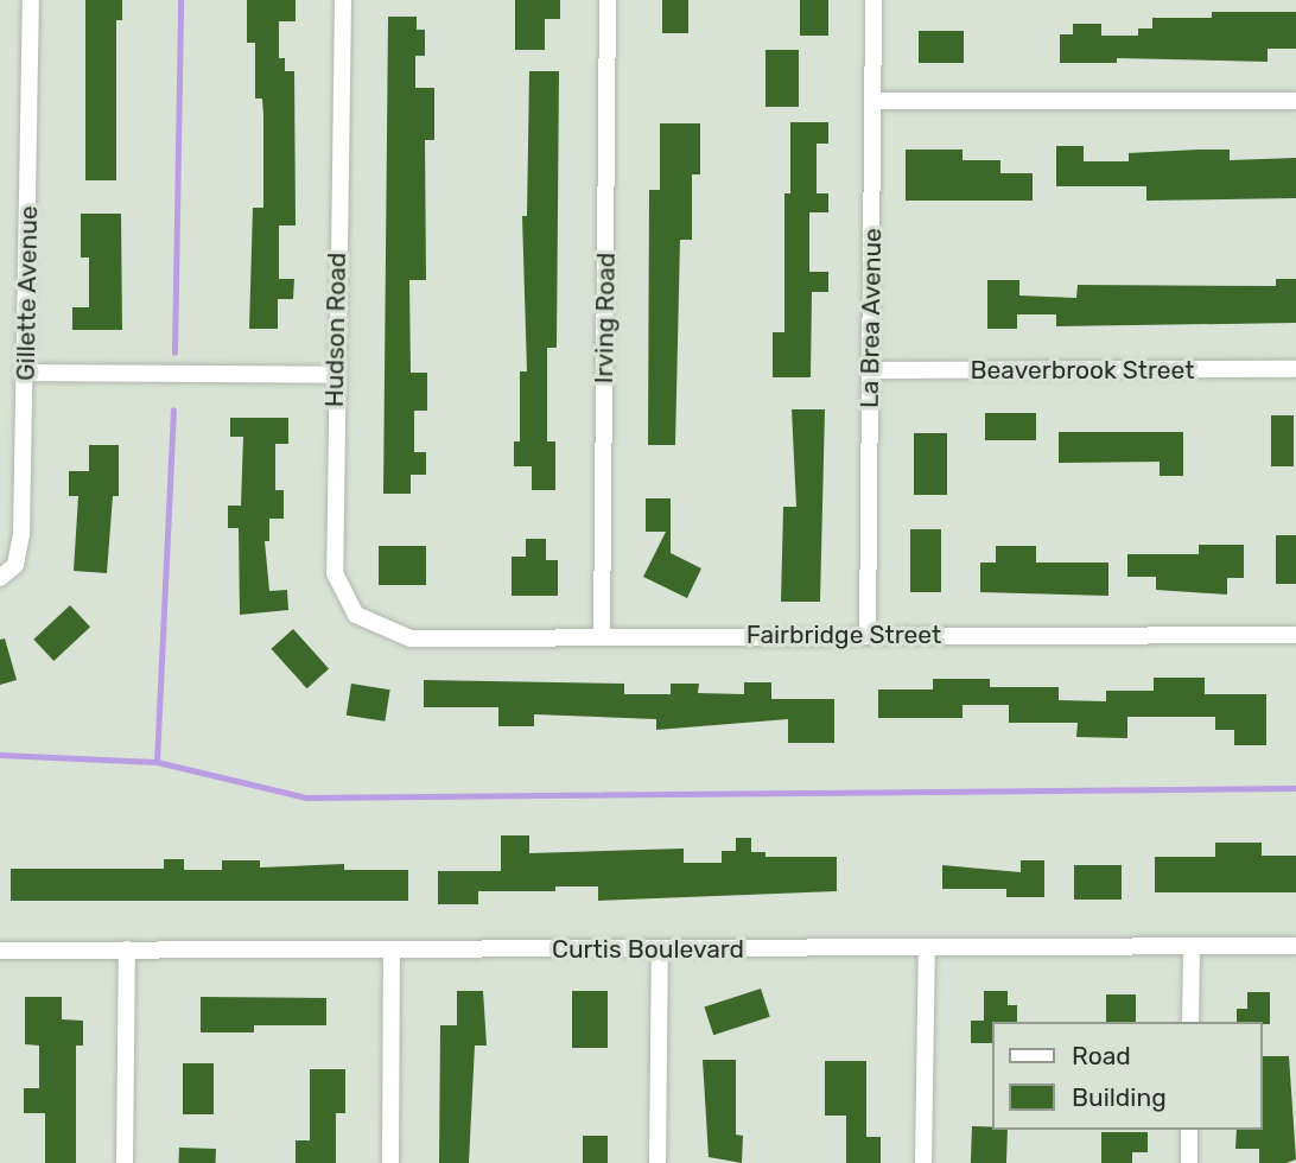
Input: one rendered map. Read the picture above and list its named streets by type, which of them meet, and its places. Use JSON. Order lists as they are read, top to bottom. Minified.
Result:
{"streets":{"street":["Gillette Avenue","Irving Road","La Brea Avenue","Hudson Road","Beaverbrook Street","Fairbridge Street","Curtis Boulevard"]},"crossings":[["Irving Road","Fairbridge Street"],["La Brea Avenue","Beaverbrook Street"],["La Brea Avenue","Fairbridge Street"],["Hudson Road","Fairbridge Street"]],"legend":["Road","Building"]}
